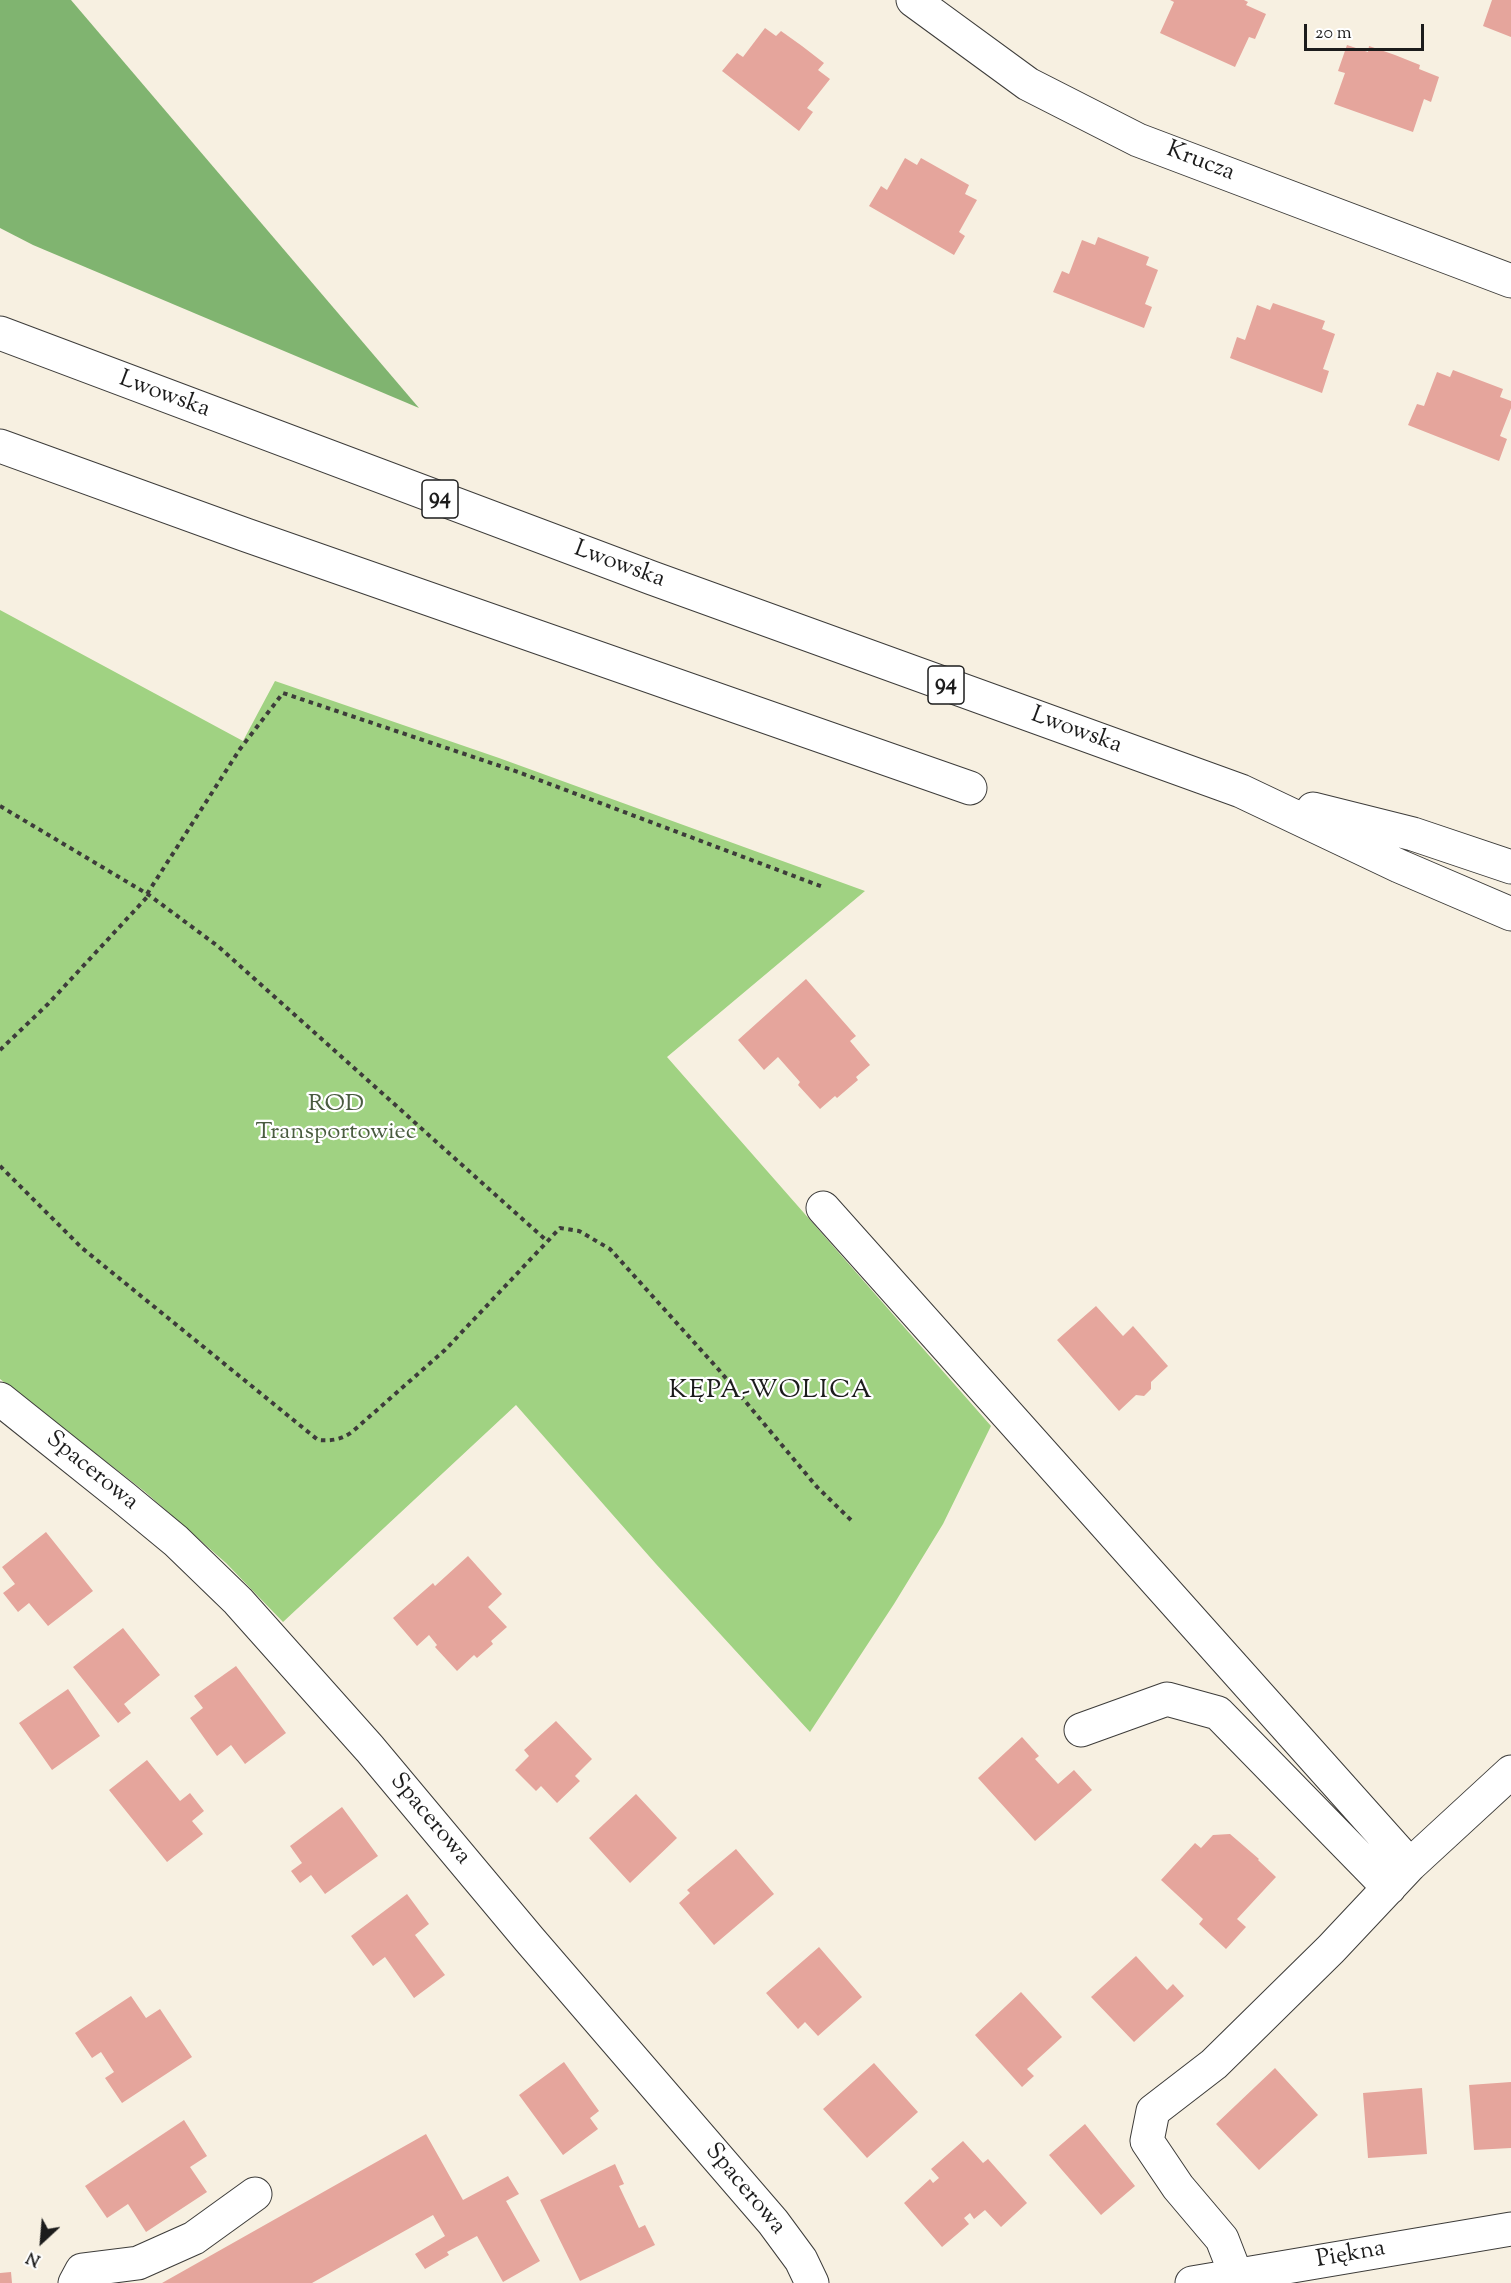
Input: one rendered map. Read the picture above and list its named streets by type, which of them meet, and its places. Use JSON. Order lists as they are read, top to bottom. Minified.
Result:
{"streets":{"street":["Krucza","Lwowska","94","Spacerowa","Piękna"]},"districts":["KĘPA-WOLICA"],"parks":["ROD Transportowiec"],"scale_bar":"20 m","north":"bottom left"}
